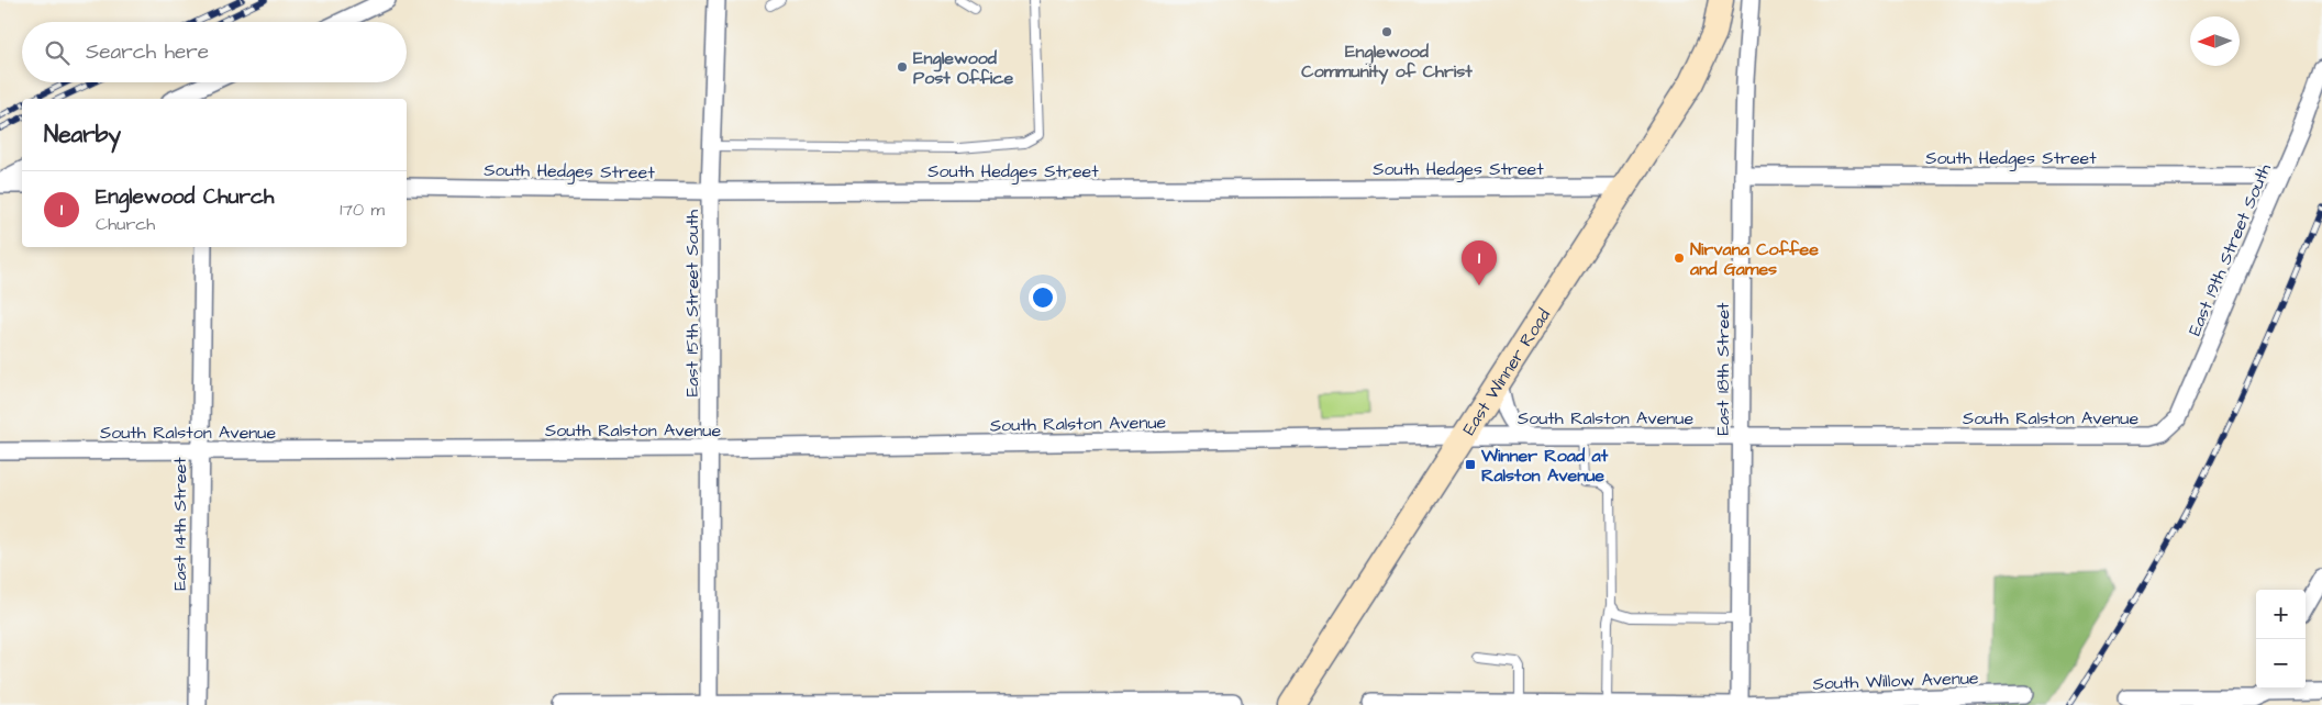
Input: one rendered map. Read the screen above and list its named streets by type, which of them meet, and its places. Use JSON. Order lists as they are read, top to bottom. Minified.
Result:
{"streets":{"street":["South Hedges Street","East 19th Street South","East 15th Street South","East 18th Street","East Winner Road","South Ralston Avenue","East 14th Street","South Willow Avenue"]},"crossings":[["South Hedges Street","East 19th Street South"],["South Hedges Street","East 15th Street South"],["South Hedges Street","East 18th Street"],["South Hedges Street","East Winner Road"],["East 19th Street South","South Ralston Avenue"],["East 15th Street South","South Ralston Avenue"],["East 18th Street","South Ralston Avenue"],["East 18th Street","South Willow Avenue"],["East Winner Road","South Ralston Avenue"],["South Ralston Avenue","East 14th Street"]],"places":{"other":["Englewood Community of Christ","Englewood Post Office","Nirvana Coffee and Games"],"transit":["Winner Road at Ralston Avenue"]},"north":"left","page":{"search":"Search here","heading":"Nearby","list":[{"mark":"1","name":"Englewood Church","note":"Church","value":"170 m"}],"pins":"1","map_buttons":["+","−"]}}
